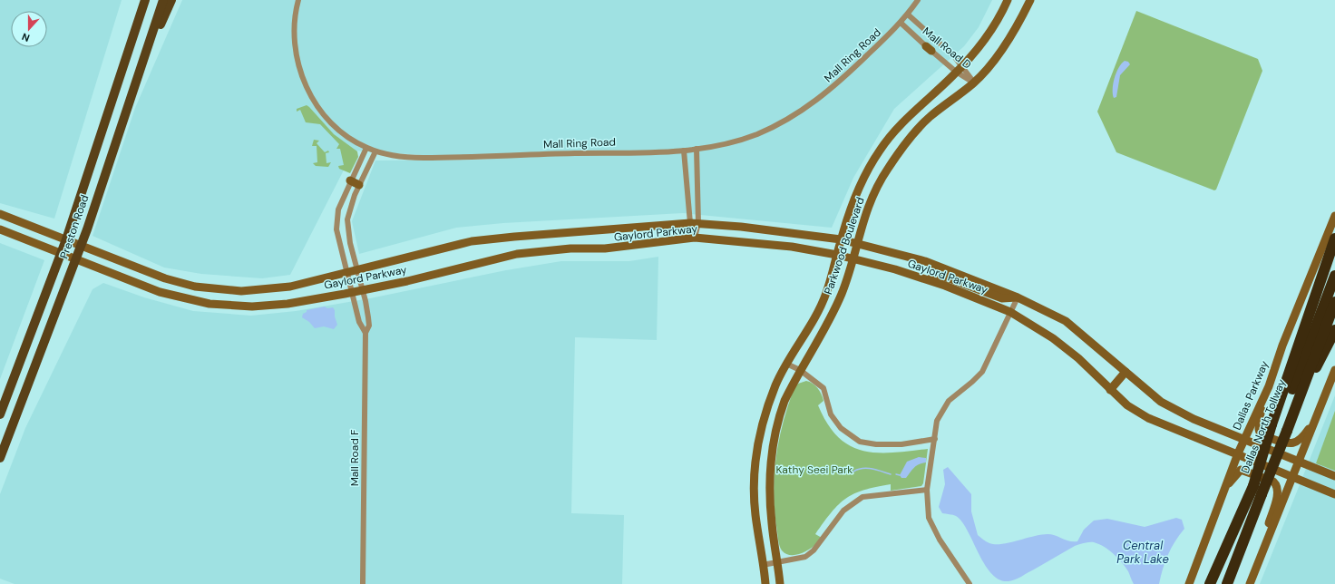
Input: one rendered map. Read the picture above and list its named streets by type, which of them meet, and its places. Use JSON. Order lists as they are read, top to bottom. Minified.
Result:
{"streets":{"highway":["Dallas North Tollway"],"main road":["Preston Road"],"street":["Mall Road D","Mall Ring Road","Gaylord Parkway","Parkwood Boulevard","Dallas Parkway","Mall Road F"]},"crossings":[["Mall Road D","Mall Ring Road"],["Mall Road D","Parkwood Boulevard"],["Mall Ring Road","Mall Road F"],["Preston Road","Gaylord Parkway"],["Gaylord Parkway","Parkwood Boulevard"],["Gaylord Parkway","Dallas Parkway"],["Gaylord Parkway","Mall Road F"]],"water":["Central Park Lake"],"parks":["Kathy Seei Park"],"north":"bottom"}
